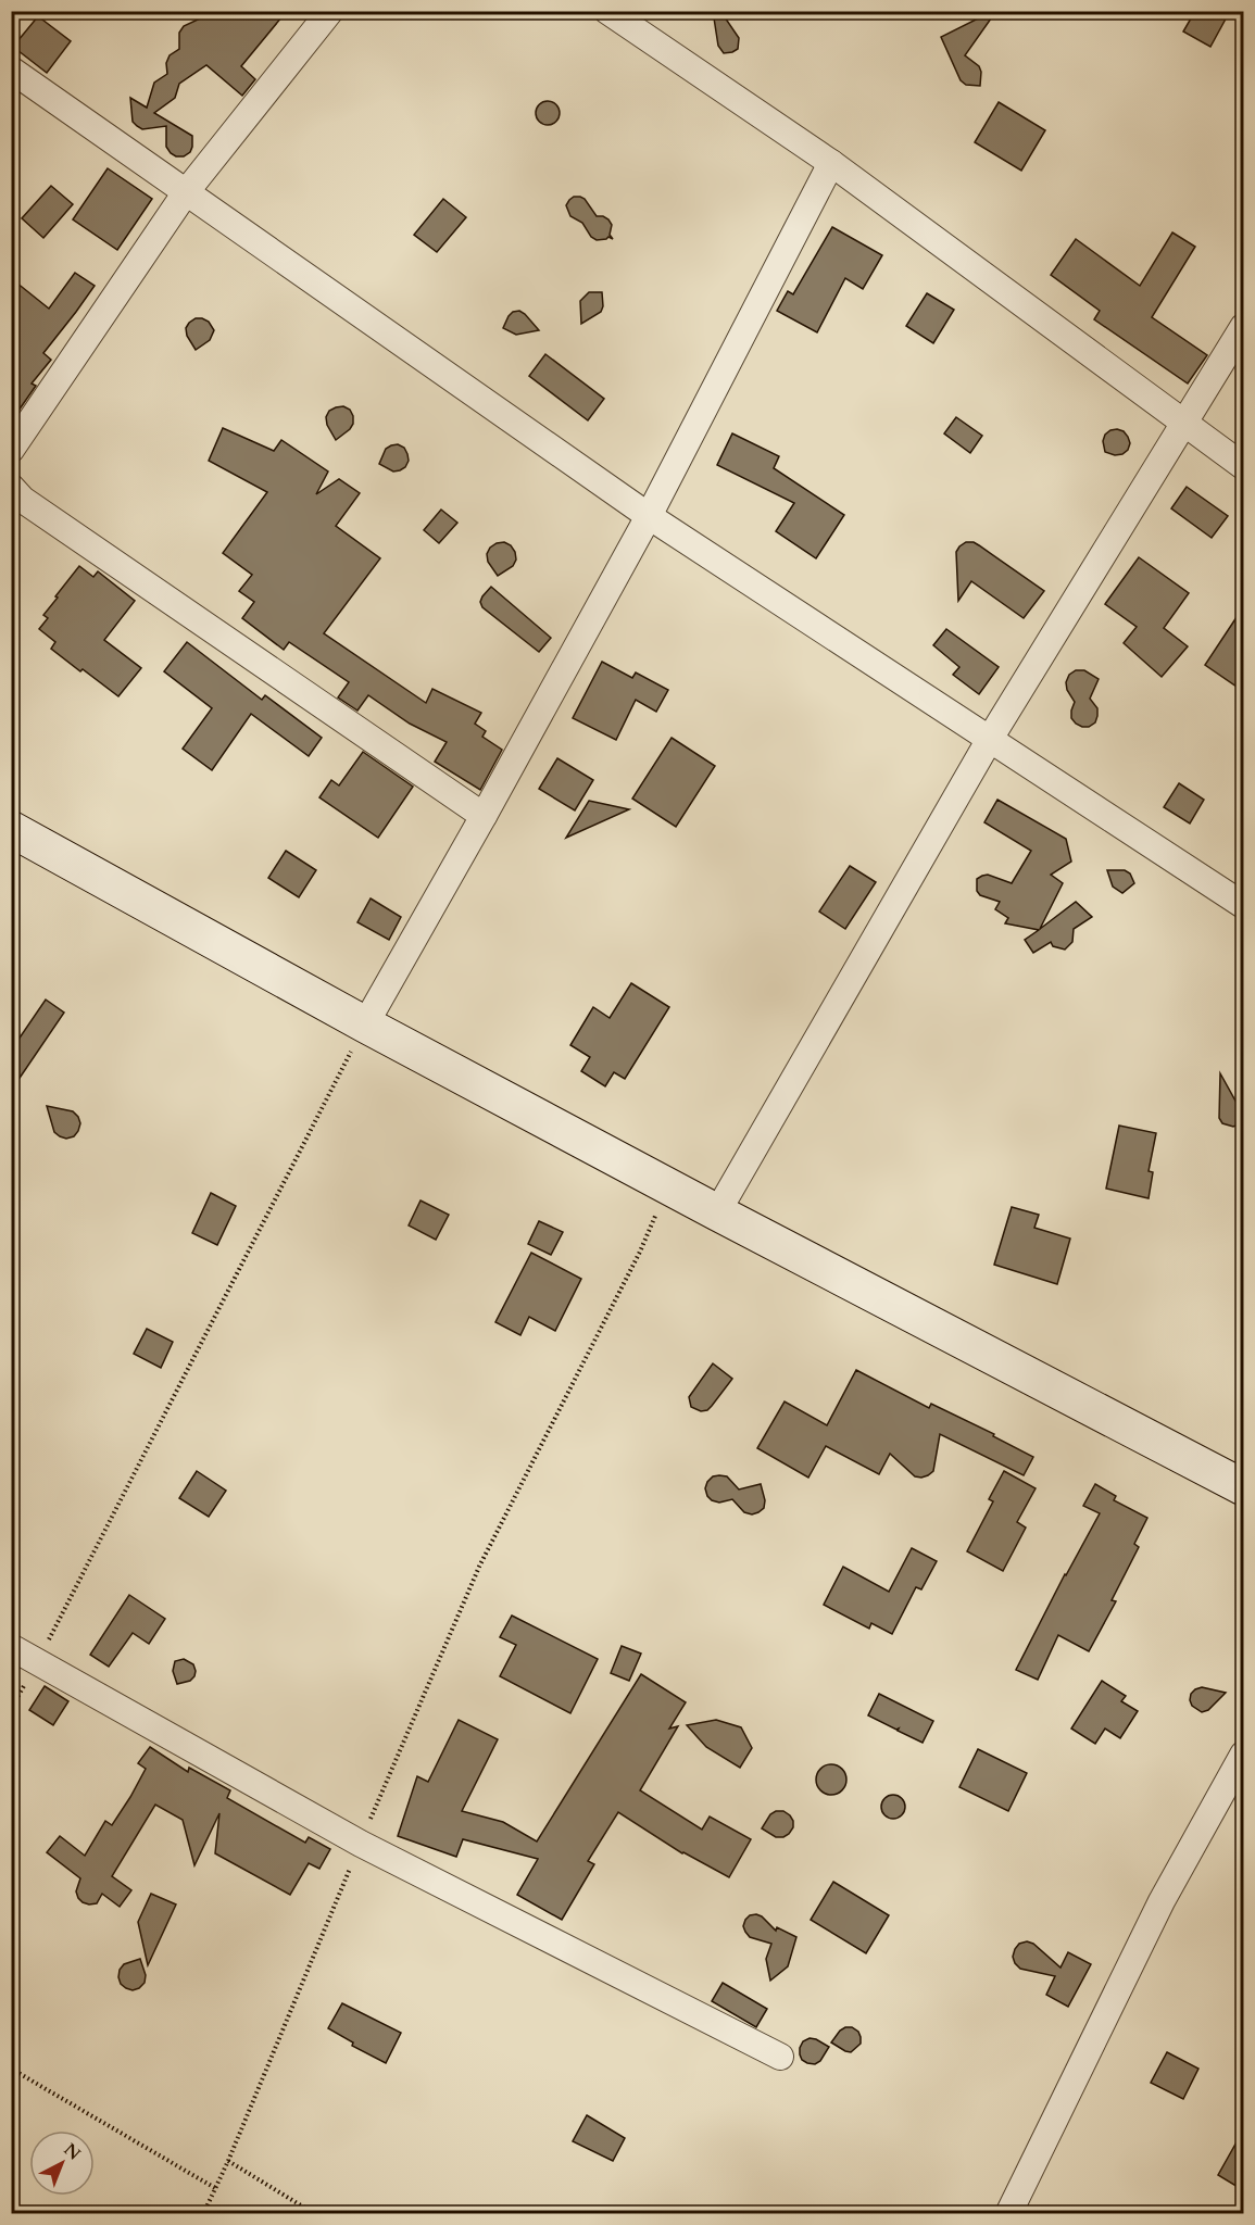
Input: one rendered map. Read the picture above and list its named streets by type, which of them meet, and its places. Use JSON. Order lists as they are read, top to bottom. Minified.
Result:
{"north":"top right"}
